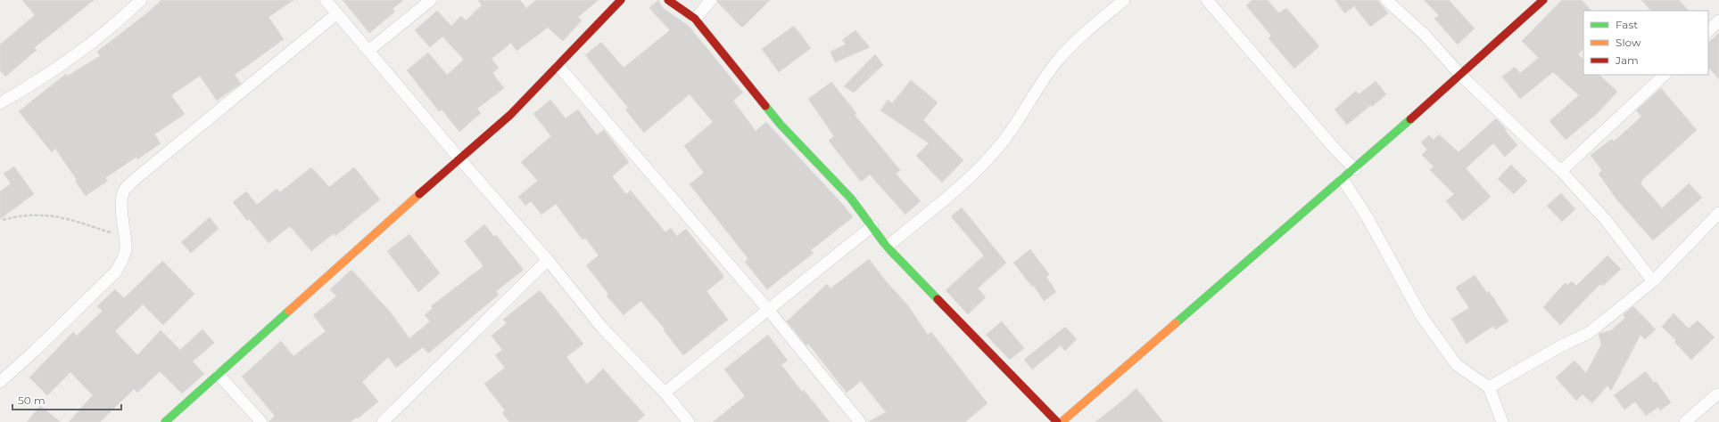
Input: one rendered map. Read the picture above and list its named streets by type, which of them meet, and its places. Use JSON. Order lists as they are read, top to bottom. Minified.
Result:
{"legend":["Fast","Slow","Jam"],"scale_bar":"50 m"}
